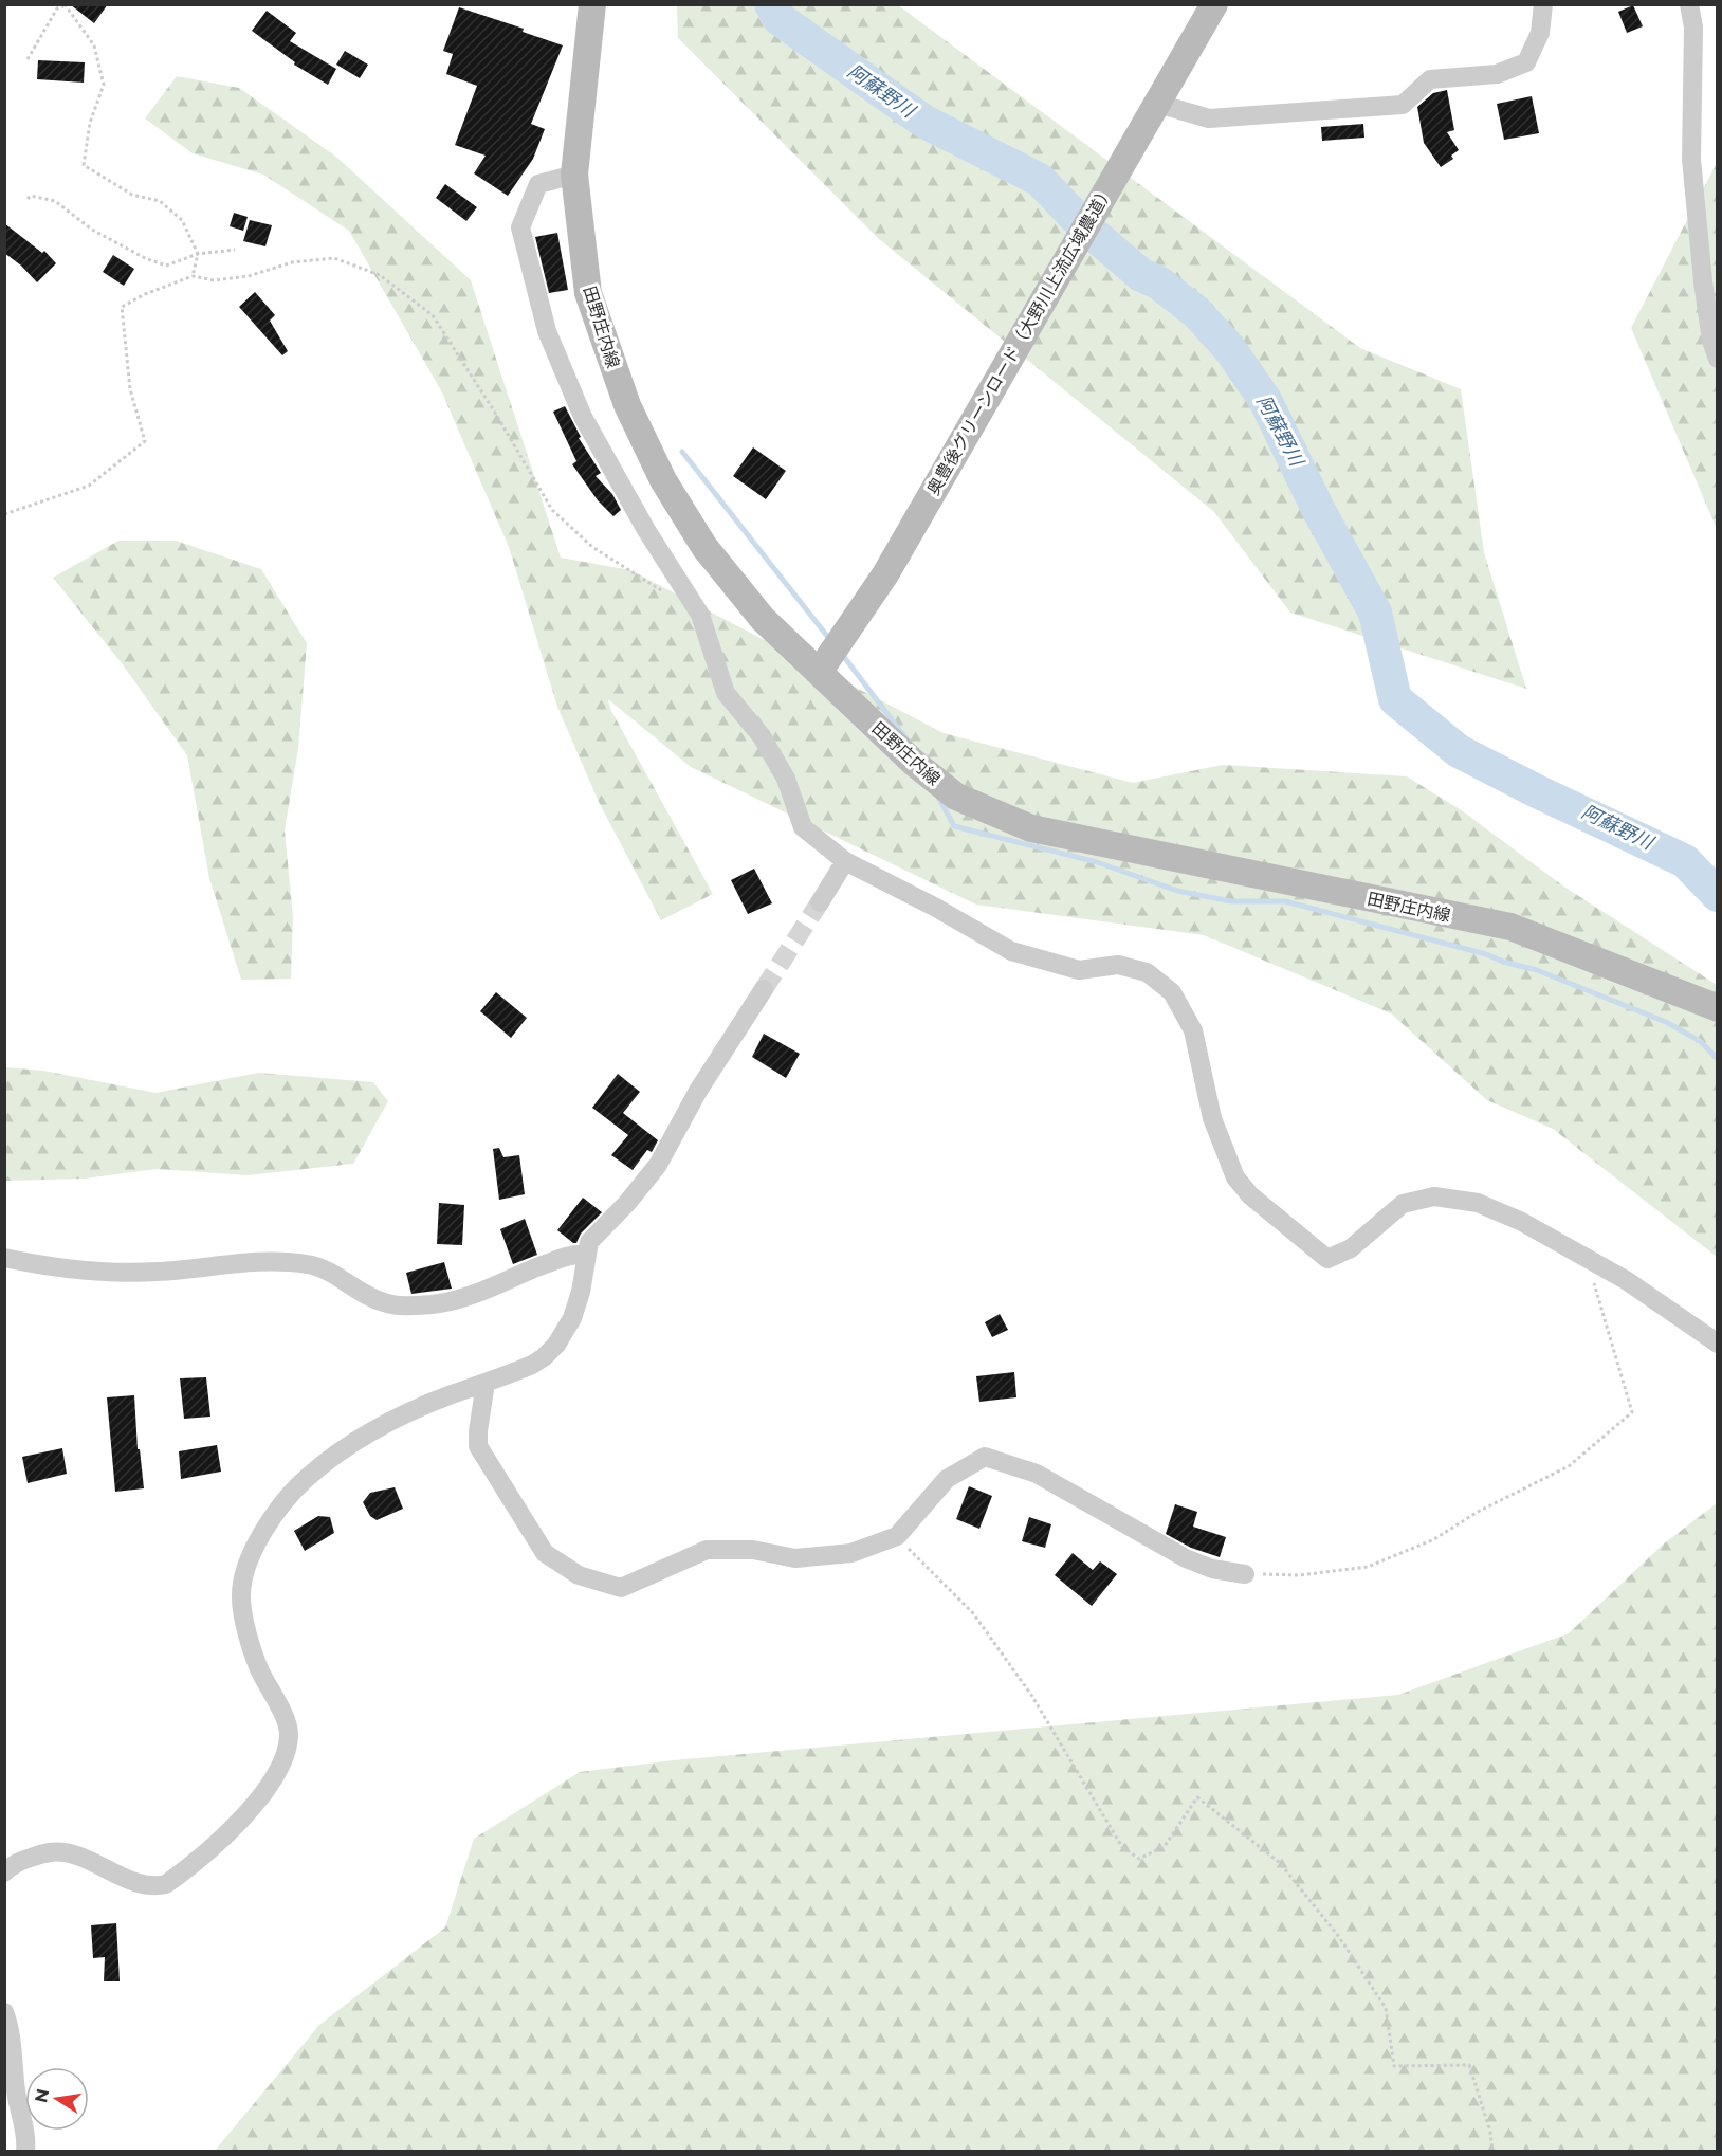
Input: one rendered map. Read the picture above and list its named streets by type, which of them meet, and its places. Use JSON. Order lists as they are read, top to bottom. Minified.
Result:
{"streets":{"main road":["田野庄内線","奥豊後グリーンロード（大野川上流広域農道）"]},"crossings":[["田野庄内線","奥豊後グリーンロード（大野川上流広域農道）"]],"water":["阿蘇野川"],"north":"left"}
